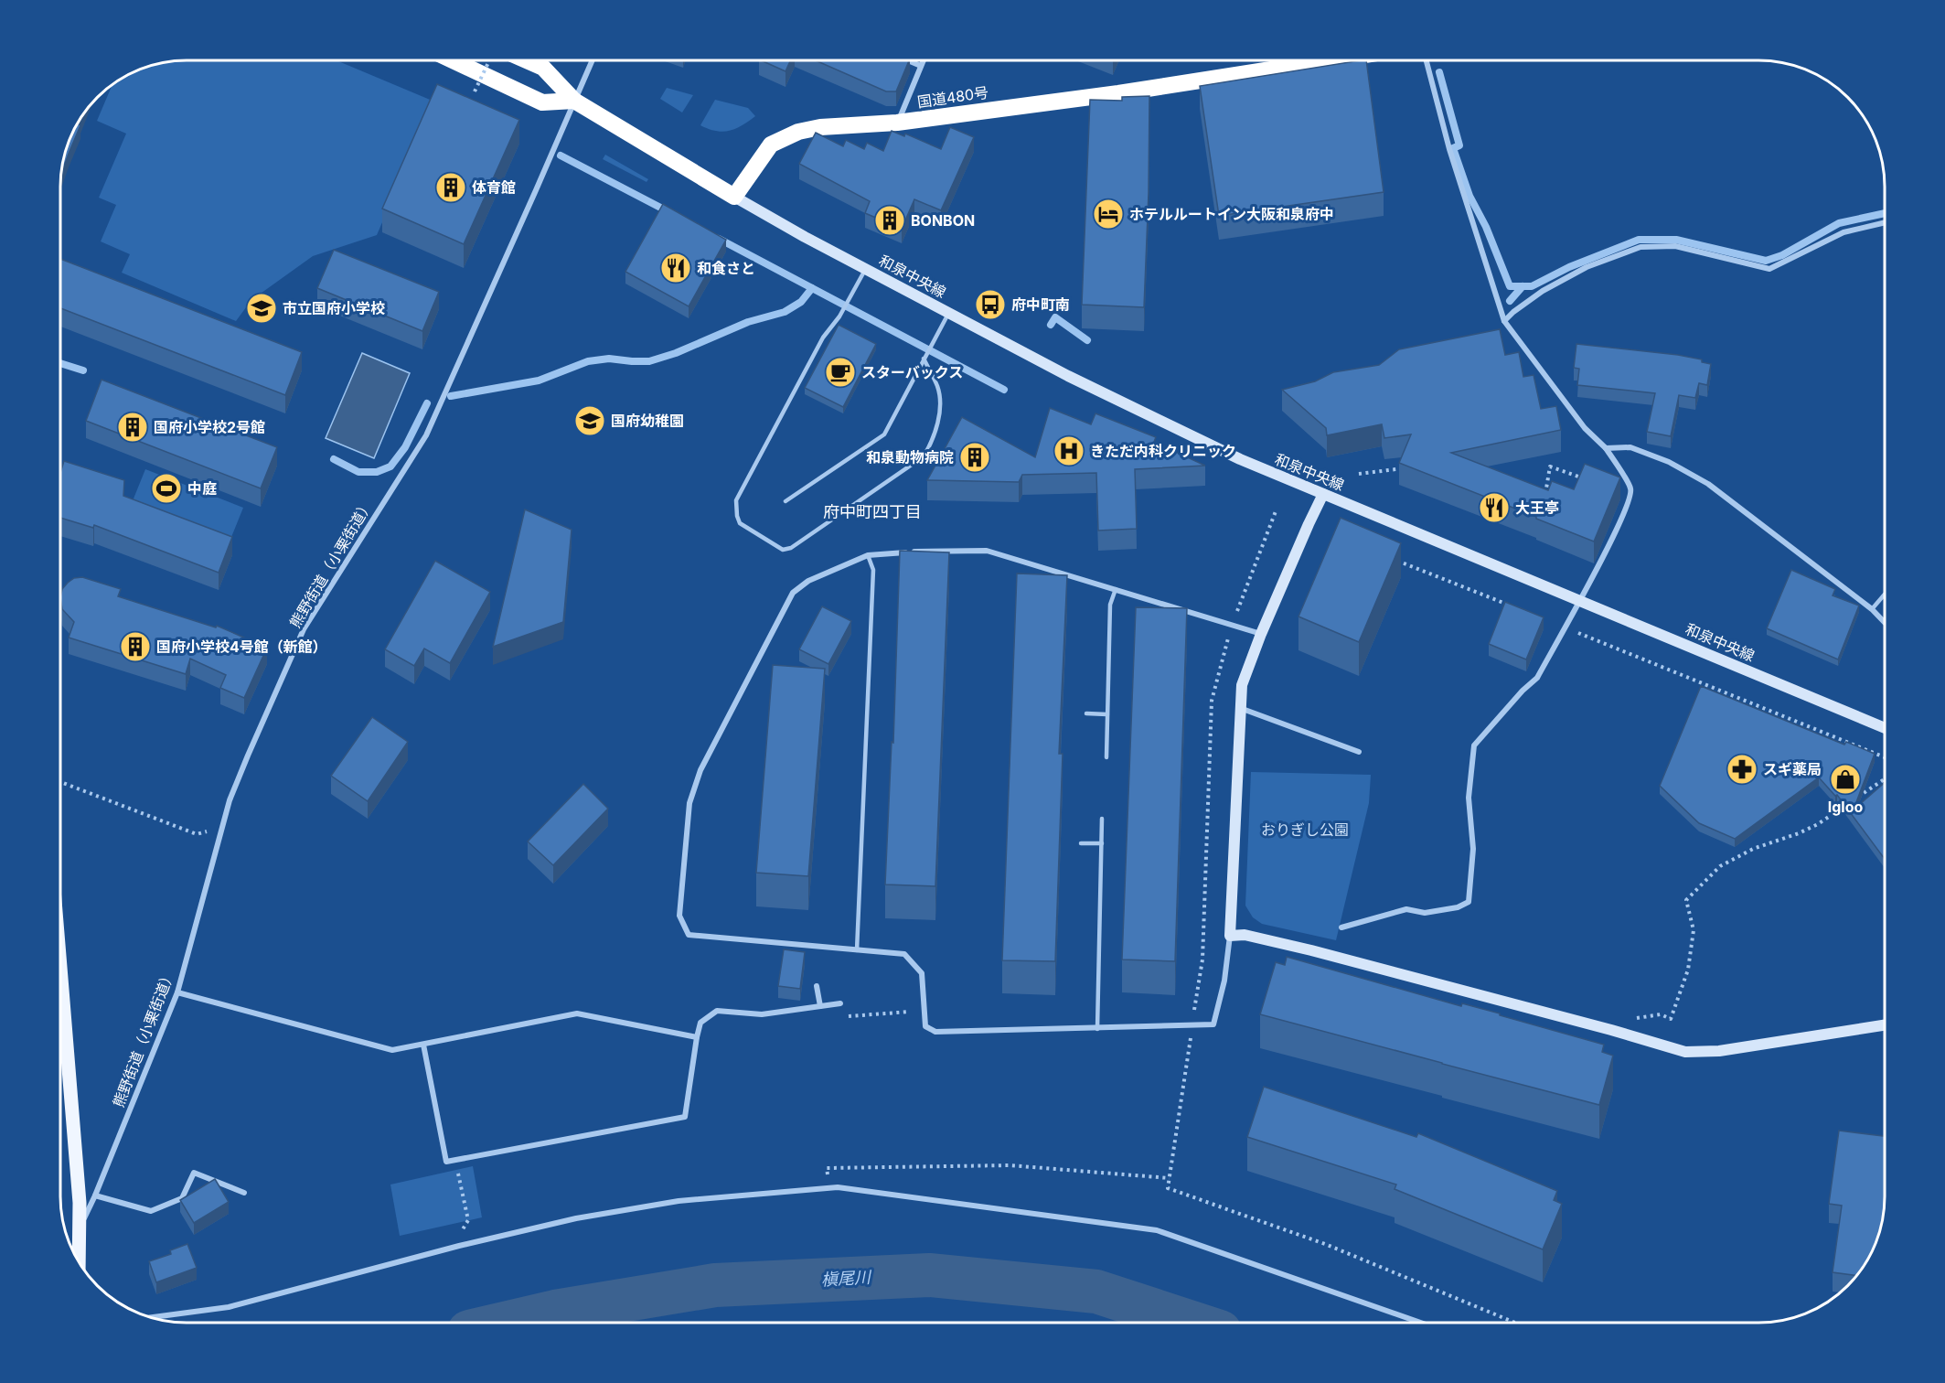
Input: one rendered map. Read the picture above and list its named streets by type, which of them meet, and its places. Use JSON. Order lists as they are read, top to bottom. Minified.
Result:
{"streets":{"highway":["国道480号"],"street":["和泉中央線","熊野街道（小栗街道）"]},"crossings":[["国道480号","和泉中央線"]],"districts":["府中町四丁目"],"water":["槇尾川"],"parks":["おりぎし公園"],"places":{"building":["体育館","BONBON","国府小学校2号館","和泉動物病院","国府小学校4号館（新館）"],"hotel":["ホテルルートイン大阪和泉府中"],"restaurant":["和食さと","大王亭"],"bus stop":["府中町南"],"school or university":["市立国府小学校","国府幼稚園"],"cafe":["スターバックス"],"hospital":["きただ内科クリニック"],"sports":["中庭"],"pharmacy":["スギ薬局"],"shop":["Igloo"]}}
